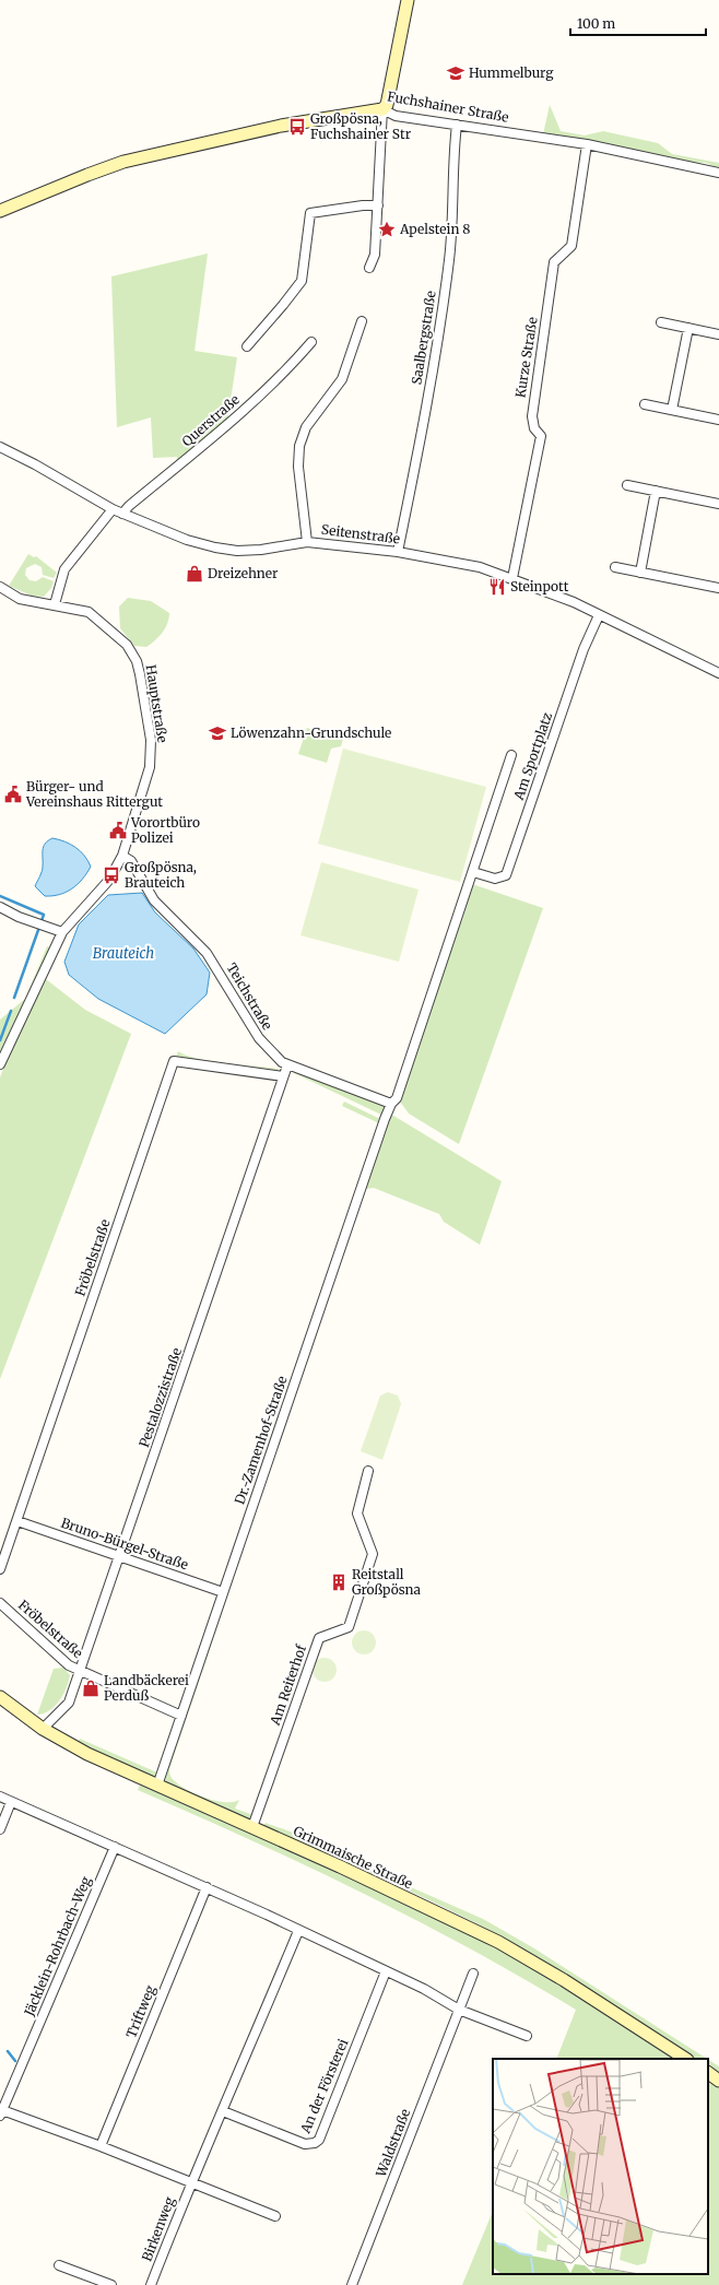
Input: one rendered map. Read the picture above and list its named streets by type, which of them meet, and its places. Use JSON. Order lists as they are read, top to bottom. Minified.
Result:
{"streets":{"main road":["Fuchshainer Straße","Grimmaische Straße"],"street":["Saalbergstraße","Kurze Straße","Querstraße","Seitenstraße","Hauptstraße","Am Sportplatz","Teichstraße","Fröbelstraße","Pestalozzistraße","Dr.-Zamenhof-Straße","Bruno-Bürgel-Straße","Am Reiterhof","Jäcklein-Rohrbach-Weg","Triftweg","An der Försterei","Waldstraße","Birkenweg"]},"crossings":[["Fuchshainer Straße","Saalbergstraße"],["Fuchshainer Straße","Kurze Straße"],["Saalbergstraße","Seitenstraße"],["Kurze Straße","Seitenstraße"],["Querstraße","Seitenstraße"],["Seitenstraße","Am Sportplatz"],["Hauptstraße","Teichstraße"],["Am Sportplatz","Teichstraße"],["Am Sportplatz","Dr.-Zamenhof-Straße"],["Teichstraße","Pestalozzistraße"],["Teichstraße","Dr.-Zamenhof-Straße"],["Fröbelstraße","Pestalozzistraße"],["Fröbelstraße","Dr.-Zamenhof-Straße"],["Fröbelstraße","Bruno-Bürgel-Straße"],["Pestalozzistraße","Bruno-Bürgel-Straße"],["Pestalozzistraße","Grimmaische Straße"],["Dr.-Zamenhof-Straße","Bruno-Bürgel-Straße"],["Dr.-Zamenhof-Straße","Grimmaische Straße"],["Am Reiterhof","Grimmaische Straße"]],"water":["Brauteich"],"places":{"school or university":["Hummelburg","Löwenzahn-Grundschule"],"bus stop":["Großpösna, Fuchshainer Str","Großpösna, Brauteich"],"place":["Apelstein 8"],"shop":["Dreizehner","Landbäckerei Perduß"],"restaurant":["Steinpott"],"public building":["Bürger- und Vereinshaus Rittergut","Vorortbüro Polizei"],"building":["Reitstall Großpösna"]},"scale_bar":"100 m"}
